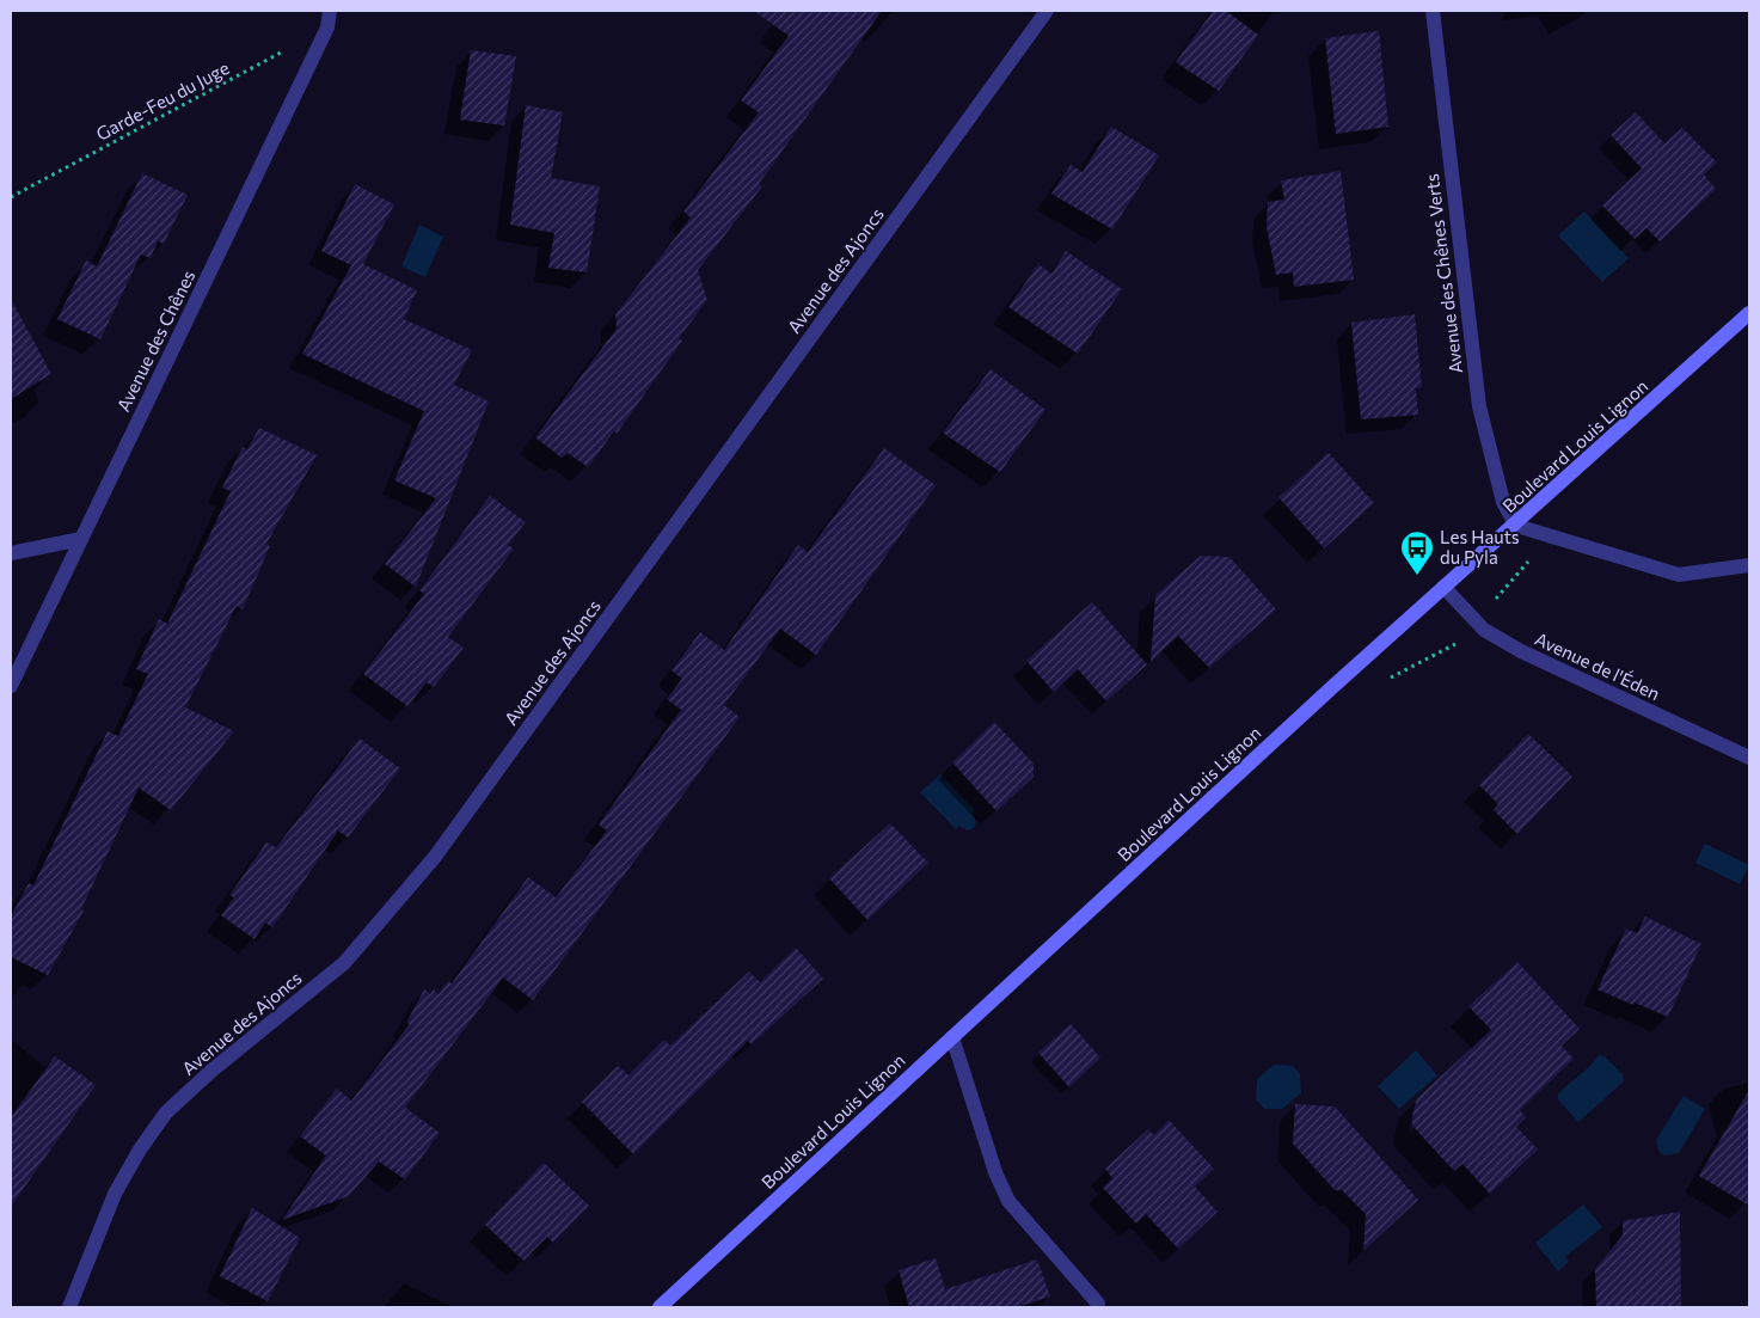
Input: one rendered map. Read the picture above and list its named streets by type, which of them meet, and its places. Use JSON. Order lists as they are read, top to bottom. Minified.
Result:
{"streets":{"main road":["Boulevard Louis Lignon"],"street":["Avenue des Ajoncs","Avenue des Chênes Verts","Avenue des Chênes","Avenue de l'Éden"],"path":["Garde-Feu du Juge"]},"crossings":[["Garde-Feu du Juge","Avenue des Chênes"],["Avenue des Chênes Verts","Boulevard Louis Lignon"],["Boulevard Louis Lignon","Avenue de l'Éden"]],"places":{"bus stop":["Les Hauts du Pyla"]}}
